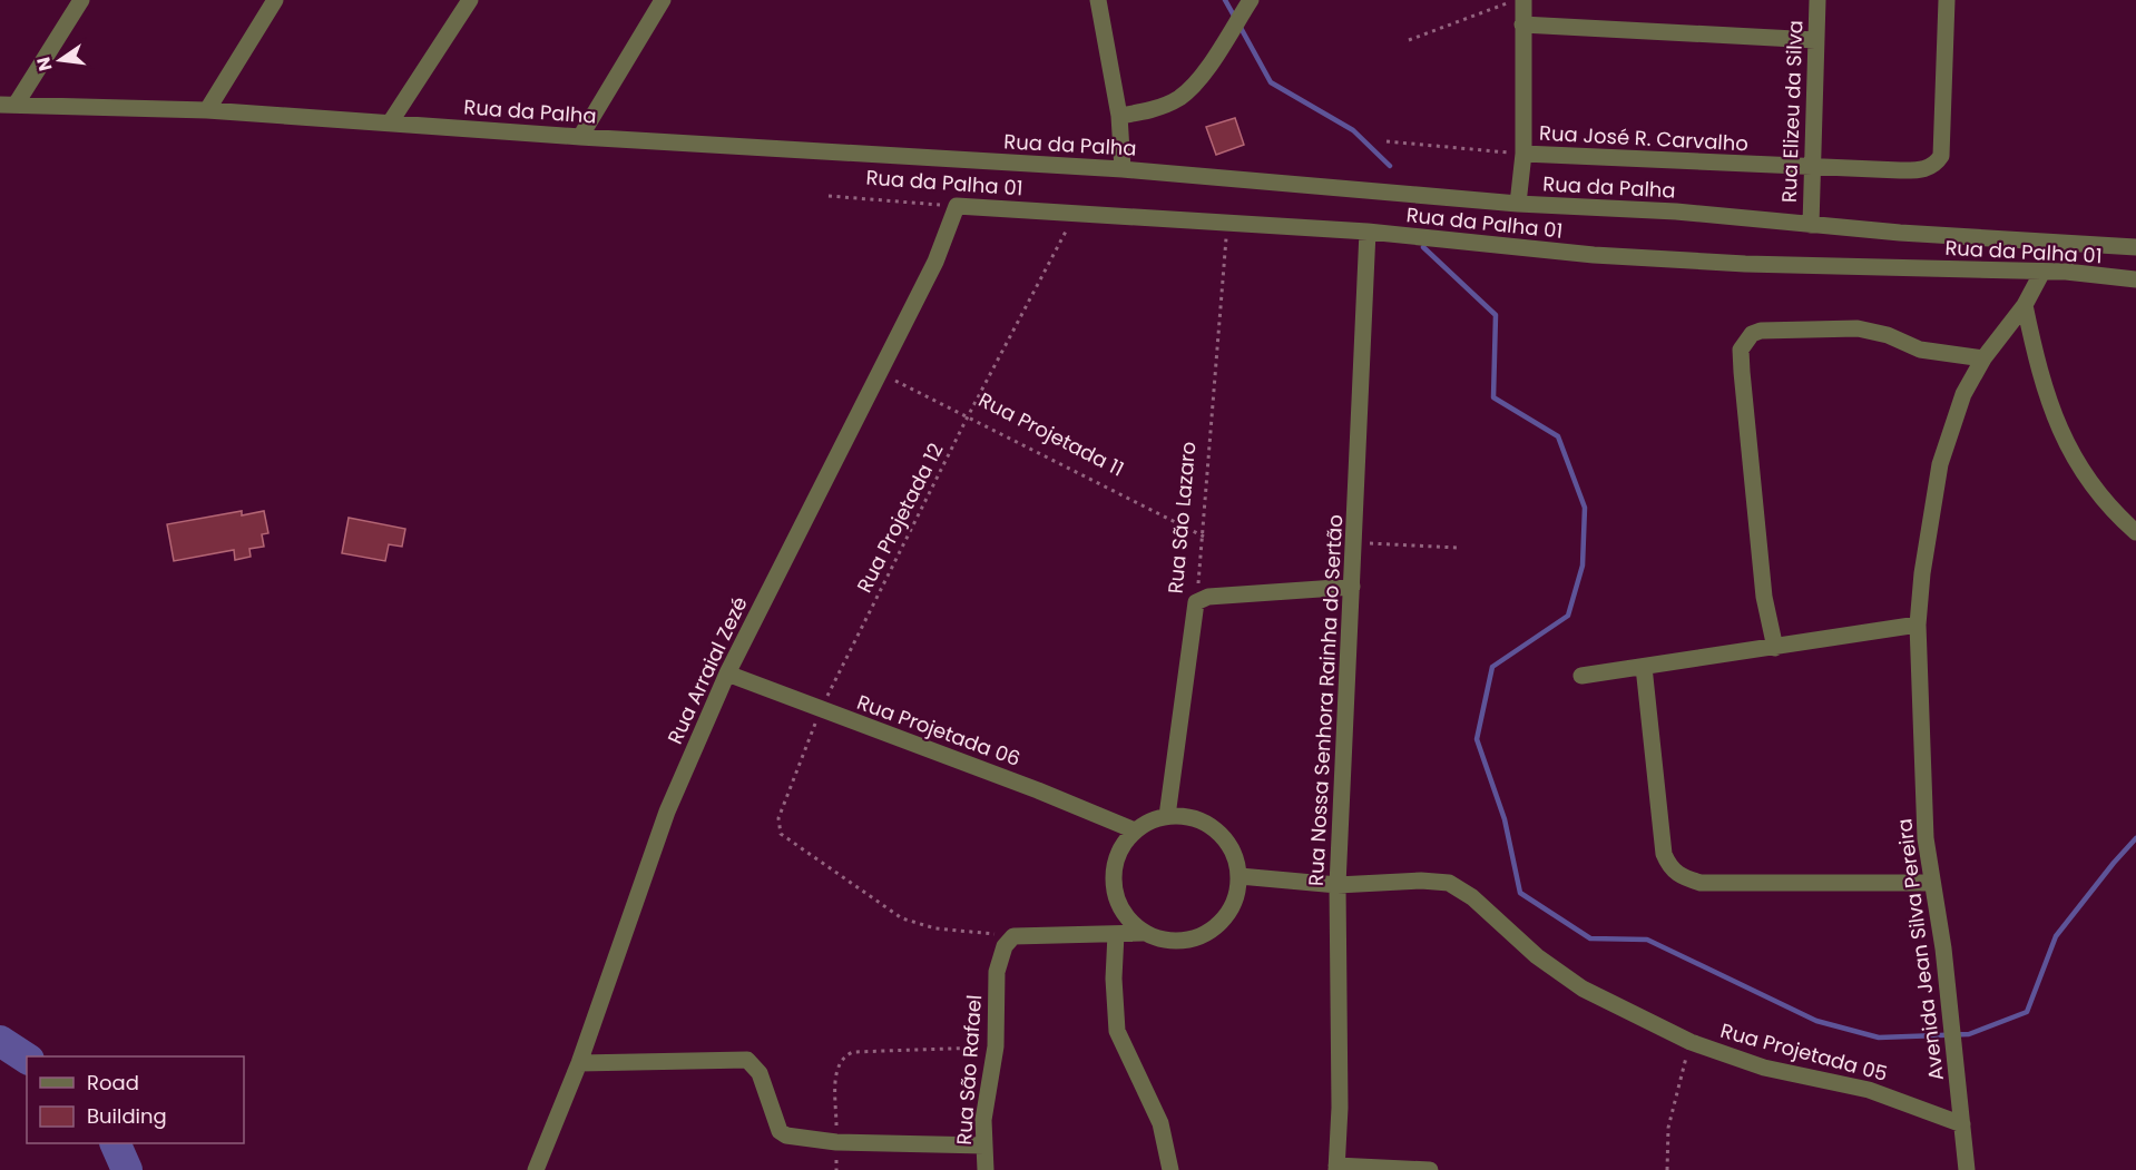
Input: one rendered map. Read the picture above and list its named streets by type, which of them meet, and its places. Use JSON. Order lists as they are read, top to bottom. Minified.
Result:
{"streets":{"street":["Rua da Palha","Rua Elizeu da Silva","Rua José R. Carvalho","Rua da Palha 01","Rua São Lazaro","Rua Arraial Zezé","Rua Nossa Senhora Rainha do Sertão","Rua Projetada 06","Avenida Jean Silva Pereira","Rua Projetada 05","Rua São Rafael"],"path":["Rua Projetada 11","Rua Projetada 12"]},"crossings":[["Rua da Palha","Rua Elizeu da Silva"],["Rua Elizeu da Silva","Rua José R. Carvalho"],["Rua da Palha 01","Rua Projetada 12"],["Rua da Palha 01","Rua São Lazaro"],["Rua da Palha 01","Rua Arraial Zezé"],["Rua da Palha 01","Rua Nossa Senhora Rainha do Sertão"],["Rua da Palha 01","Avenida Jean Silva Pereira"],["Rua Projetada 11","Rua Projetada 12"],["Rua Projetada 11","Rua São Lazaro"],["Rua Projetada 11","Rua Arraial Zezé"],["Rua Projetada 12","Rua Projetada 06"],["Rua Projetada 12","Rua São Rafael"],["Rua São Lazaro","Rua Projetada 06"],["Rua São Lazaro","Rua Projetada 05"],["Rua Arraial Zezé","Rua Projetada 06"],["Rua Nossa Senhora Rainha do Sertão","Rua Projetada 05"],["Rua Projetada 06","Rua Projetada 05"],["Avenida Jean Silva Pereira","Rua Projetada 05"]],"legend":["Road","Building"],"north":"left"}
